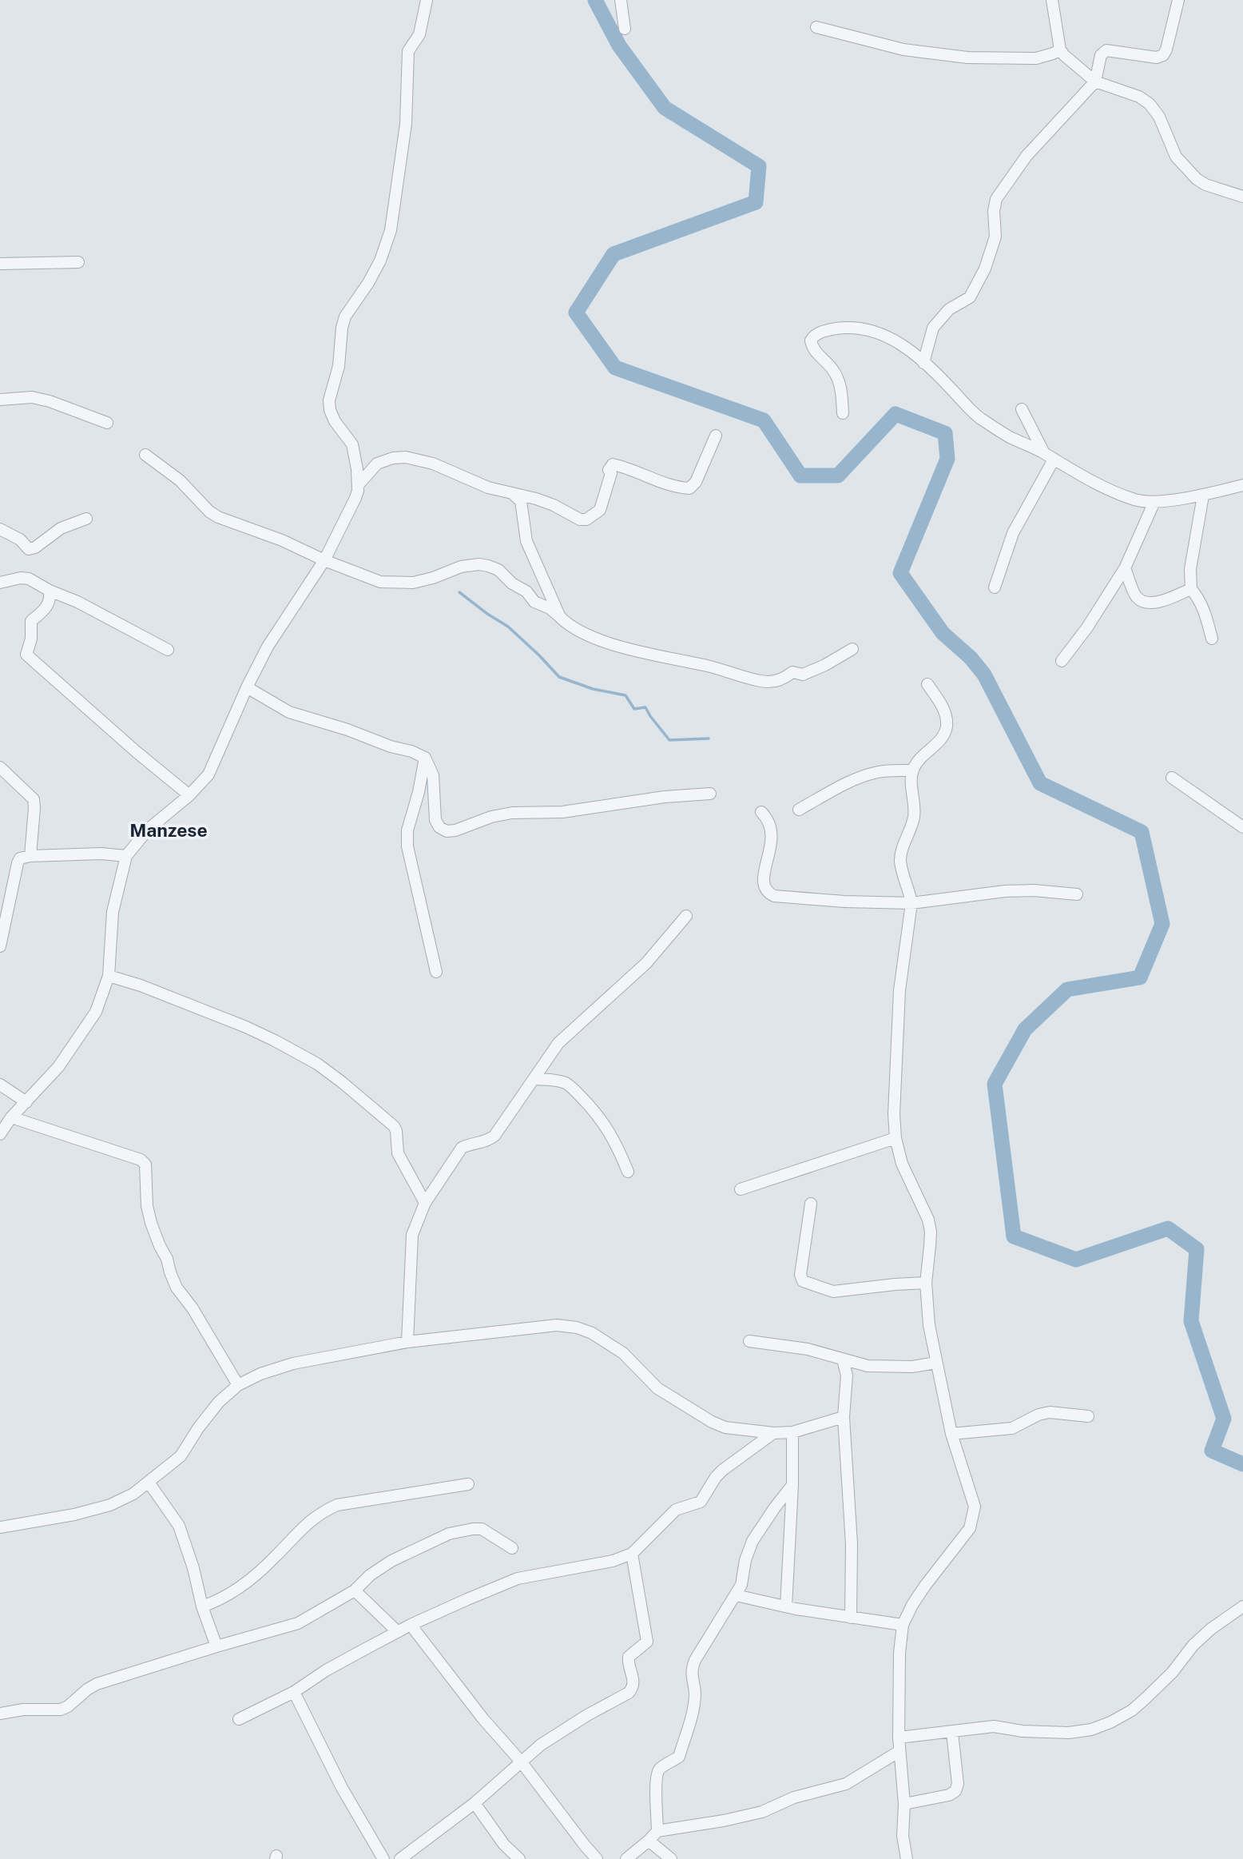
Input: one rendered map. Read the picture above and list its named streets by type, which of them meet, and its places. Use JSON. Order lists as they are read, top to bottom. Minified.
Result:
{"districts":["Manzese"]}
